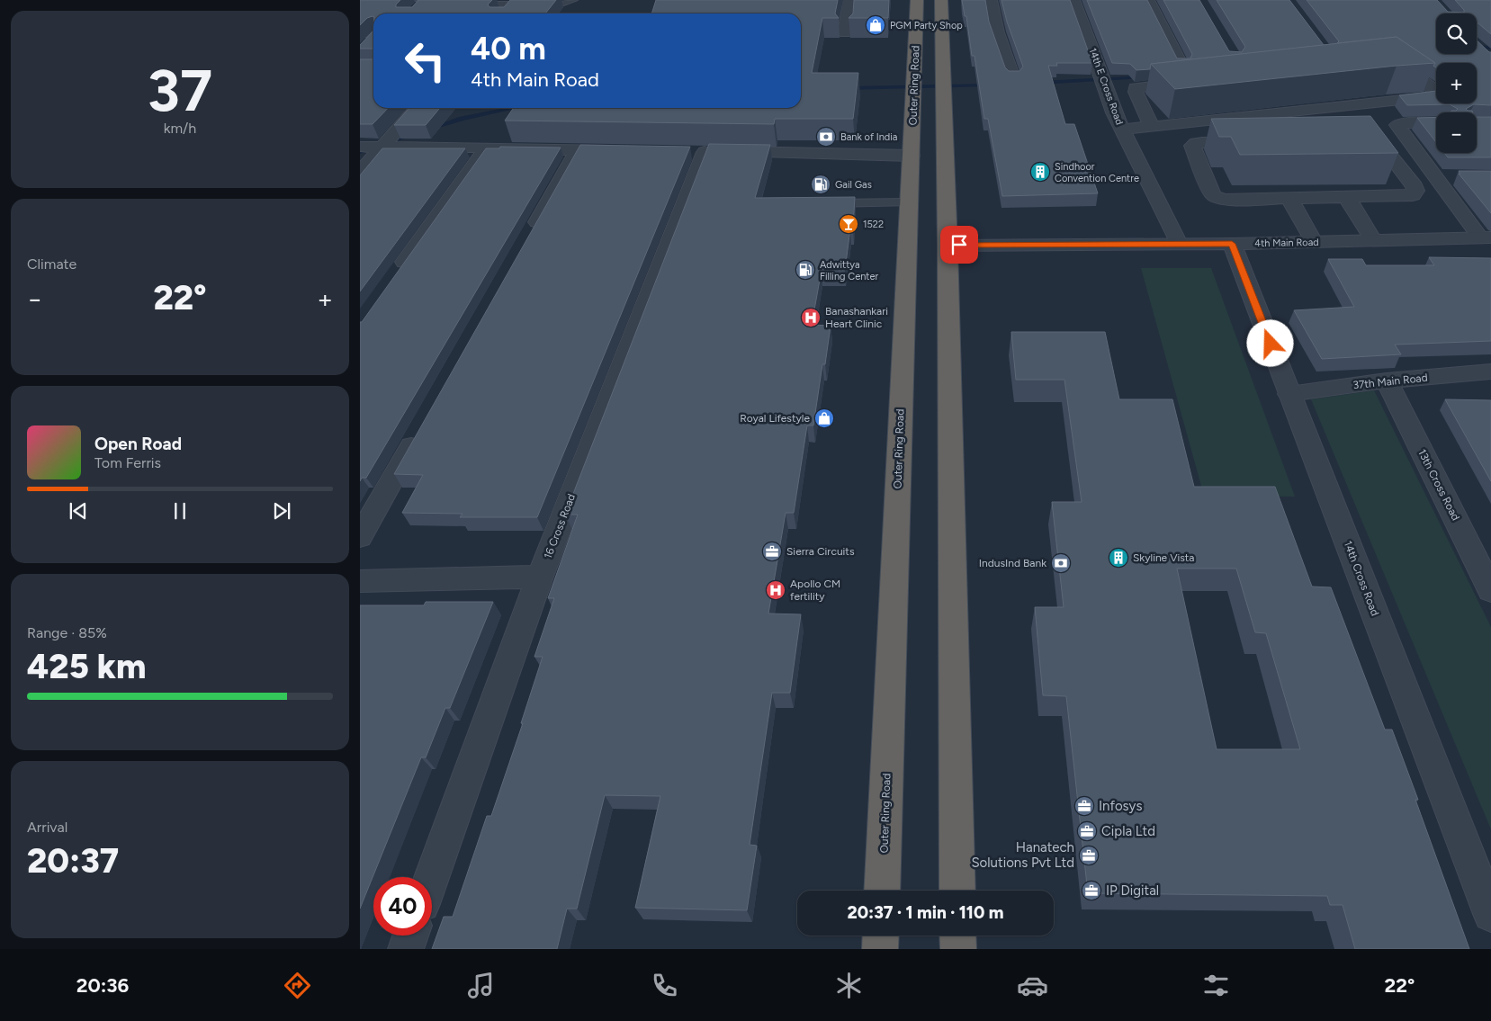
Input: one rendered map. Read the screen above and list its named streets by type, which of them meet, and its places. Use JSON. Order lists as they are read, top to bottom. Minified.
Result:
{"streets":{"highway":["Outer Ring Road"],"street":["14th E Cross Road","4th Main Road","37th Main Road","13th Cross Road","16 Cross Road","14th Cross Road"]},"crossings":[["Outer Ring Road","16 Cross Road"],["14th E Cross Road","4th Main Road"],["4th Main Road","14th Cross Road"],["37th Main Road","13th Cross Road"],["37th Main Road","14th Cross Road"]],"places":{"shop":["PGM Party Shop","Royal Lifestyle"],"bank":["Bank of India","IndusInd Bank"],"building":["Sindhoor Convention Centre","Skyline Vista"],"fuel station":["Gail Gas","Adwittya Filling Center"],"bar":["1522"],"hospital":["Banashankari Heart Clinic","Apollo CM fertility"],"office":["Sierra Circuits","Infosys","Cipla Ltd","Hanatech Solutions Pvt Ltd","IP Digital"]},"page":{"tile":[["37","km/h"],"Climate",["Range · 85%","425 km"],["Arrival","20:37"]],"map_buttons":["+","−"],"turn":["40 m","4th Main Road"],"heat":["−","22°","+"],"song":["Open Road","Tom Ferris"],"limit":"40","trip":"20:37 · 1 min · 110 m","tabs":["20:36","22°"]}}
